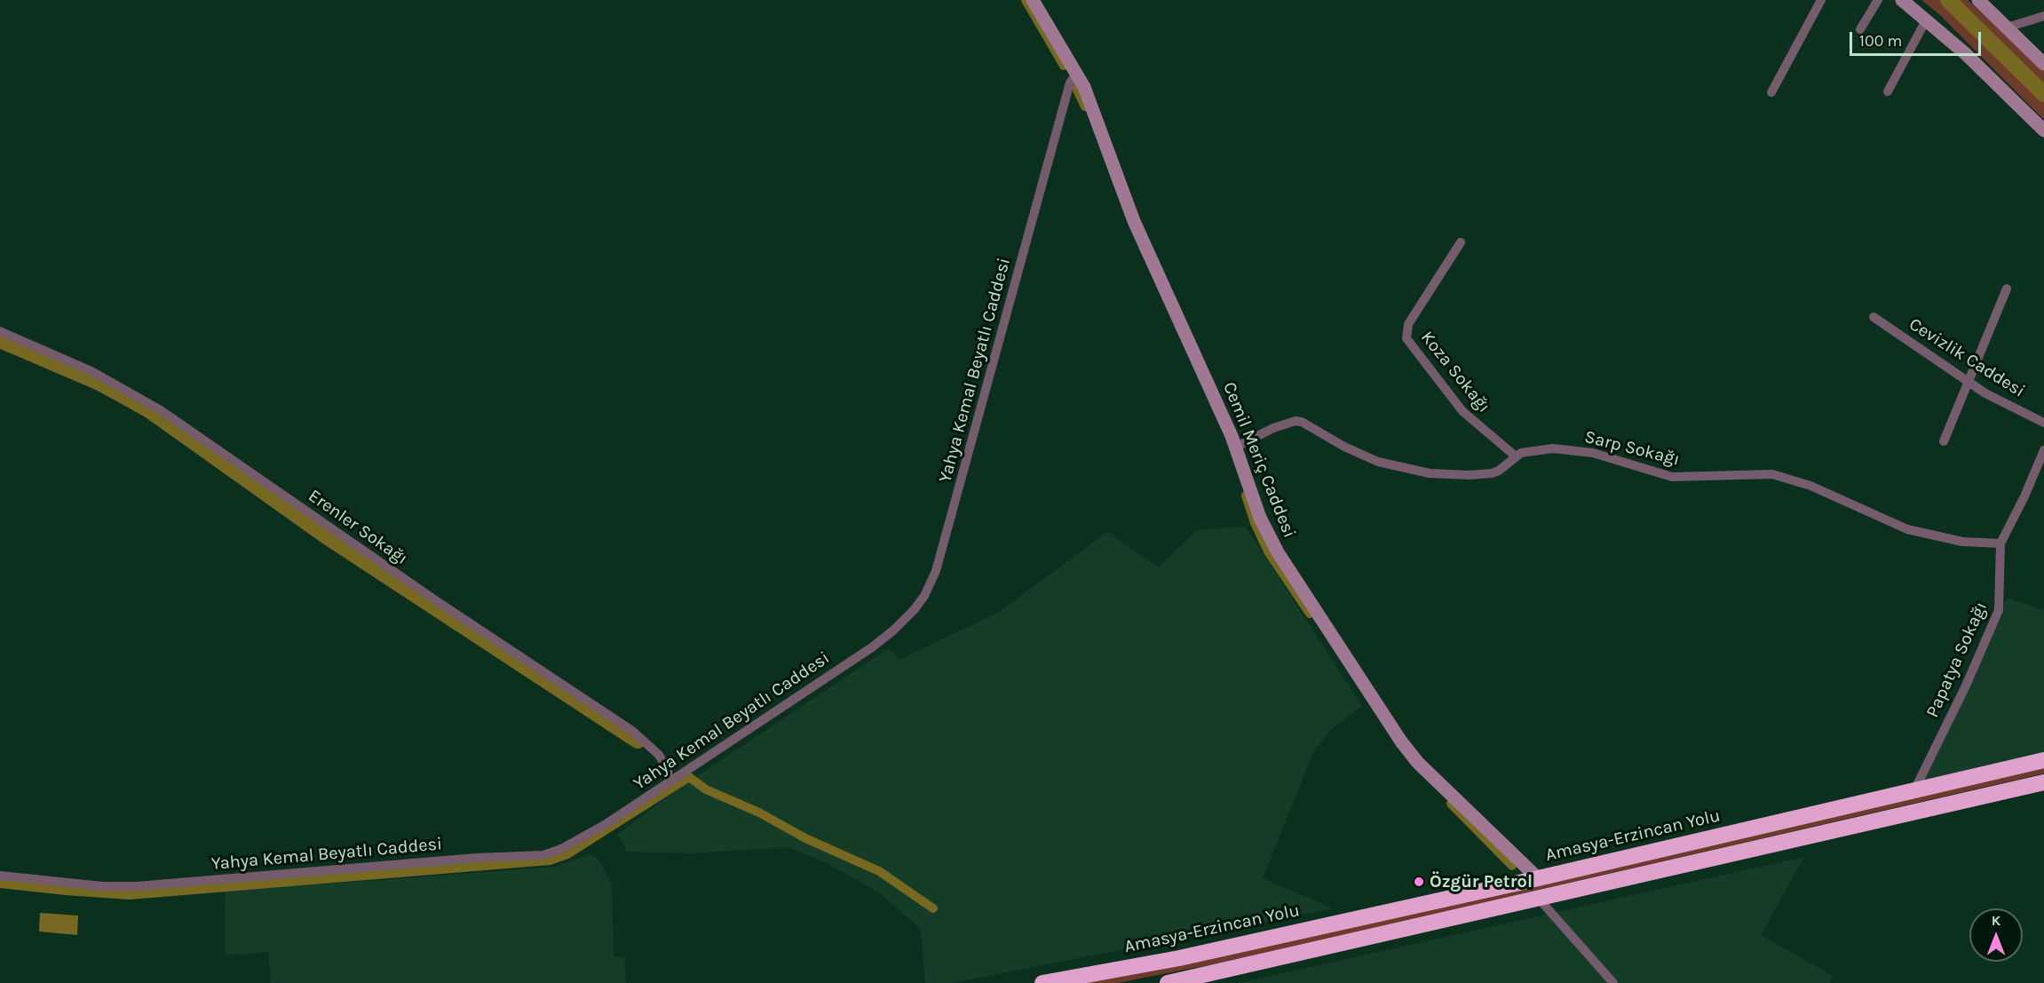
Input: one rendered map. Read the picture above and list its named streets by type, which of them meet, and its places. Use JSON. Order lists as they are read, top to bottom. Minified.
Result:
{"streets":{"highway":["Amasya-Erzincan Yolu"],"street":["Cevizlik Caddesi","Yahya Kemal Beyatlı Caddesi","Koza Sokağı","Sarp Sokağı","Cemil Meriç Caddesi","Erenler Sokağı","Papatya Sokağı"]},"crossings":[["Yahya Kemal Beyatlı Caddesi","Cemil Meriç Caddesi"],["Yahya Kemal Beyatlı Caddesi","Erenler Sokağı"],["Koza Sokağı","Sarp Sokağı"],["Sarp Sokağı","Cemil Meriç Caddesi"],["Sarp Sokağı","Papatya Sokağı"],["Cemil Meriç Caddesi","Amasya-Erzincan Yolu"],["Papatya Sokağı","Amasya-Erzincan Yolu"]],"places":["Özgür Petrol"],"scale_bar":"100 m","north":"top"}
